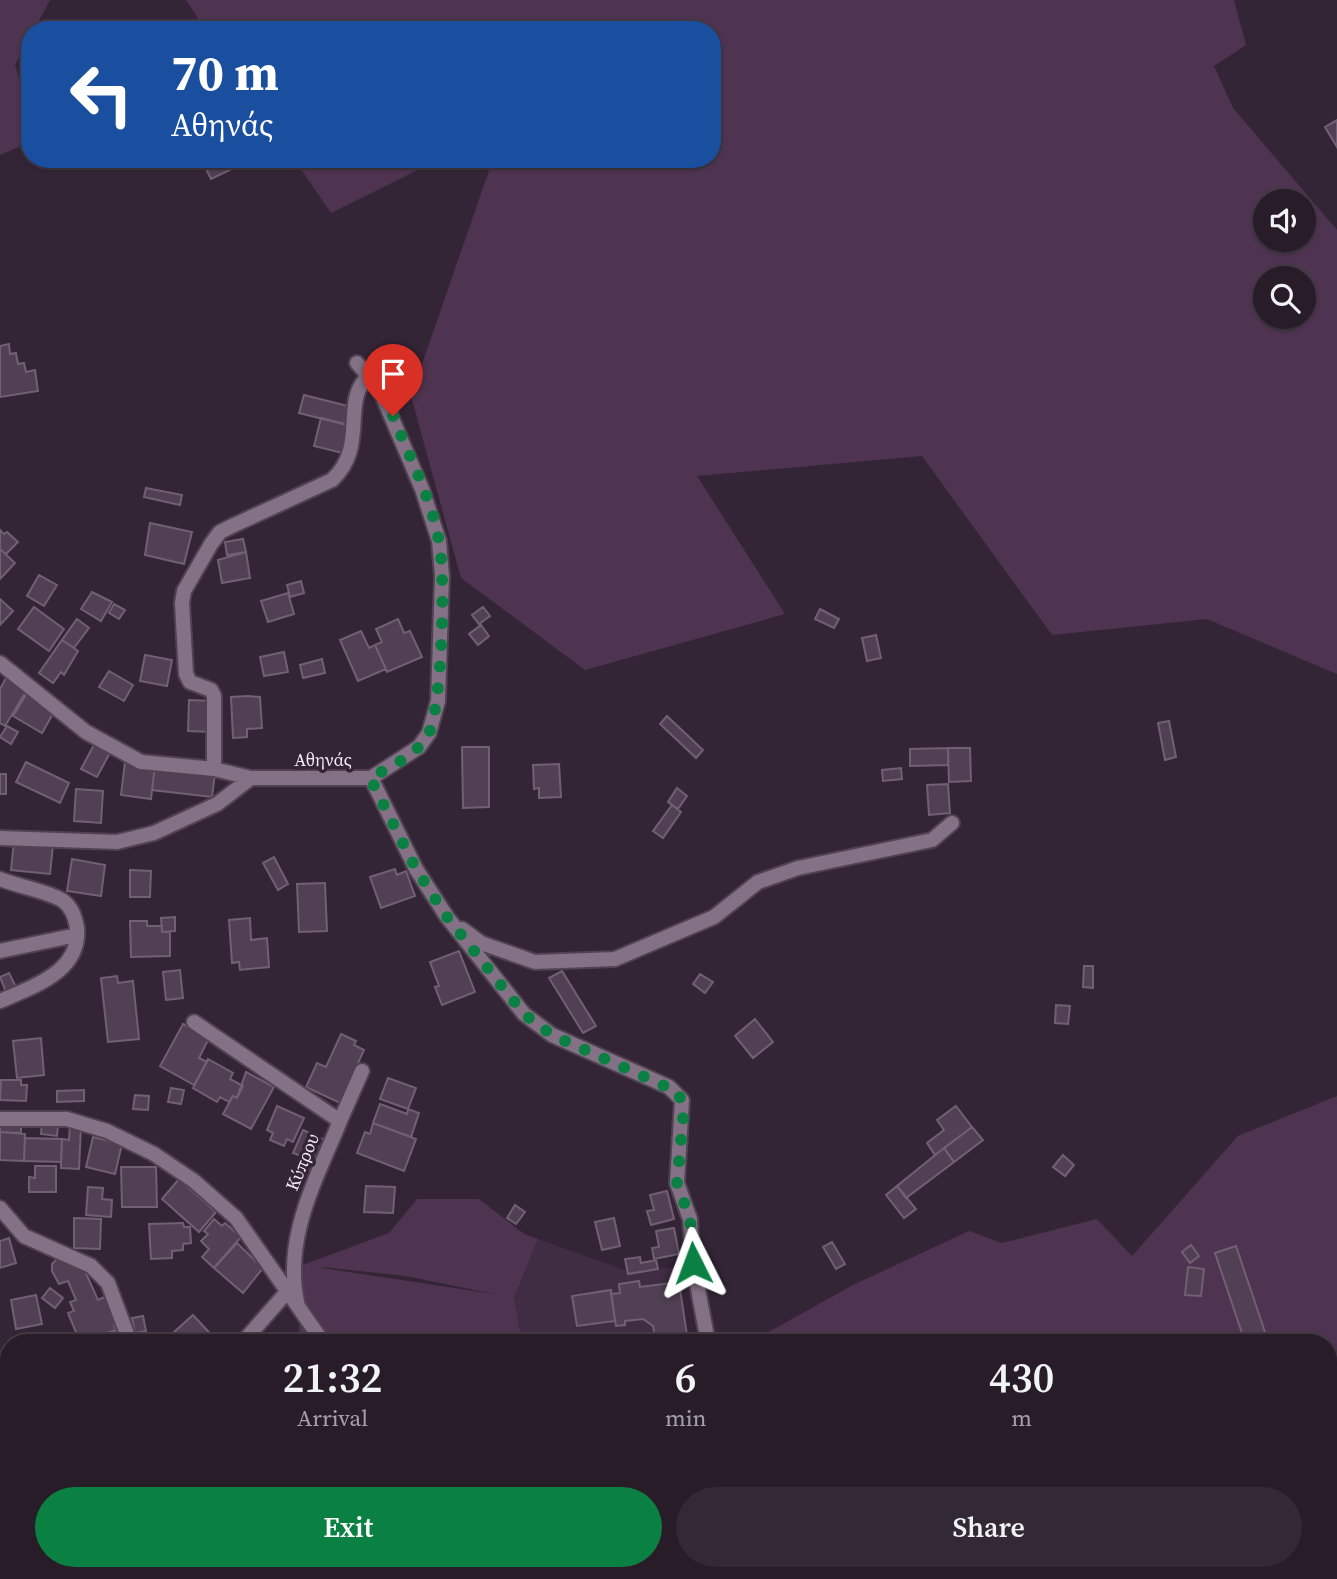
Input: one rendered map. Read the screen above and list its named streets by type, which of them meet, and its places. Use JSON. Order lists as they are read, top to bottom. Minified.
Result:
{"streets":{"street":["Αθηνάς","Κύπρου"]},"page":{"turn":["70 m","Αθηνάς"],"eta":["21:32","Arrival","6","min","430","m"],"buttons":["Exit","Share"]}}
